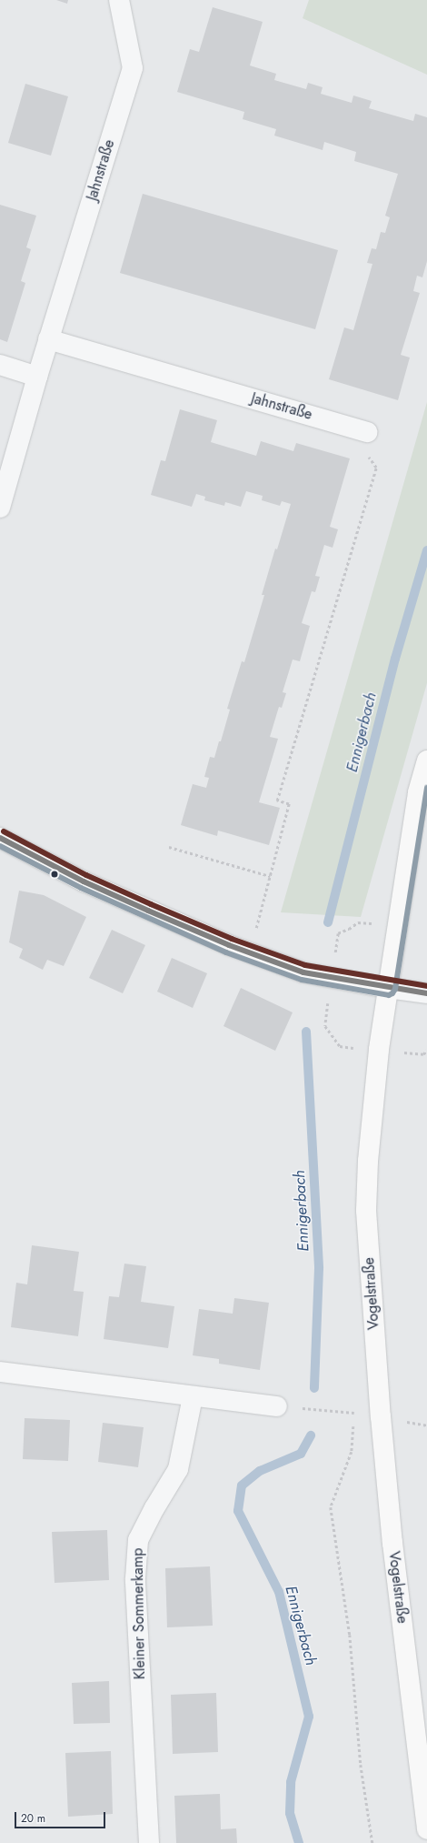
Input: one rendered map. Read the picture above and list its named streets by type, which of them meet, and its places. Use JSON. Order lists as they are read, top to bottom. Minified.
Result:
{"streets":{"street":["Jahnstraße","Vogelstraße","Kleiner Sommerkamp"]},"water":["Ennigerbach"],"scale_bar":"20 m"}
